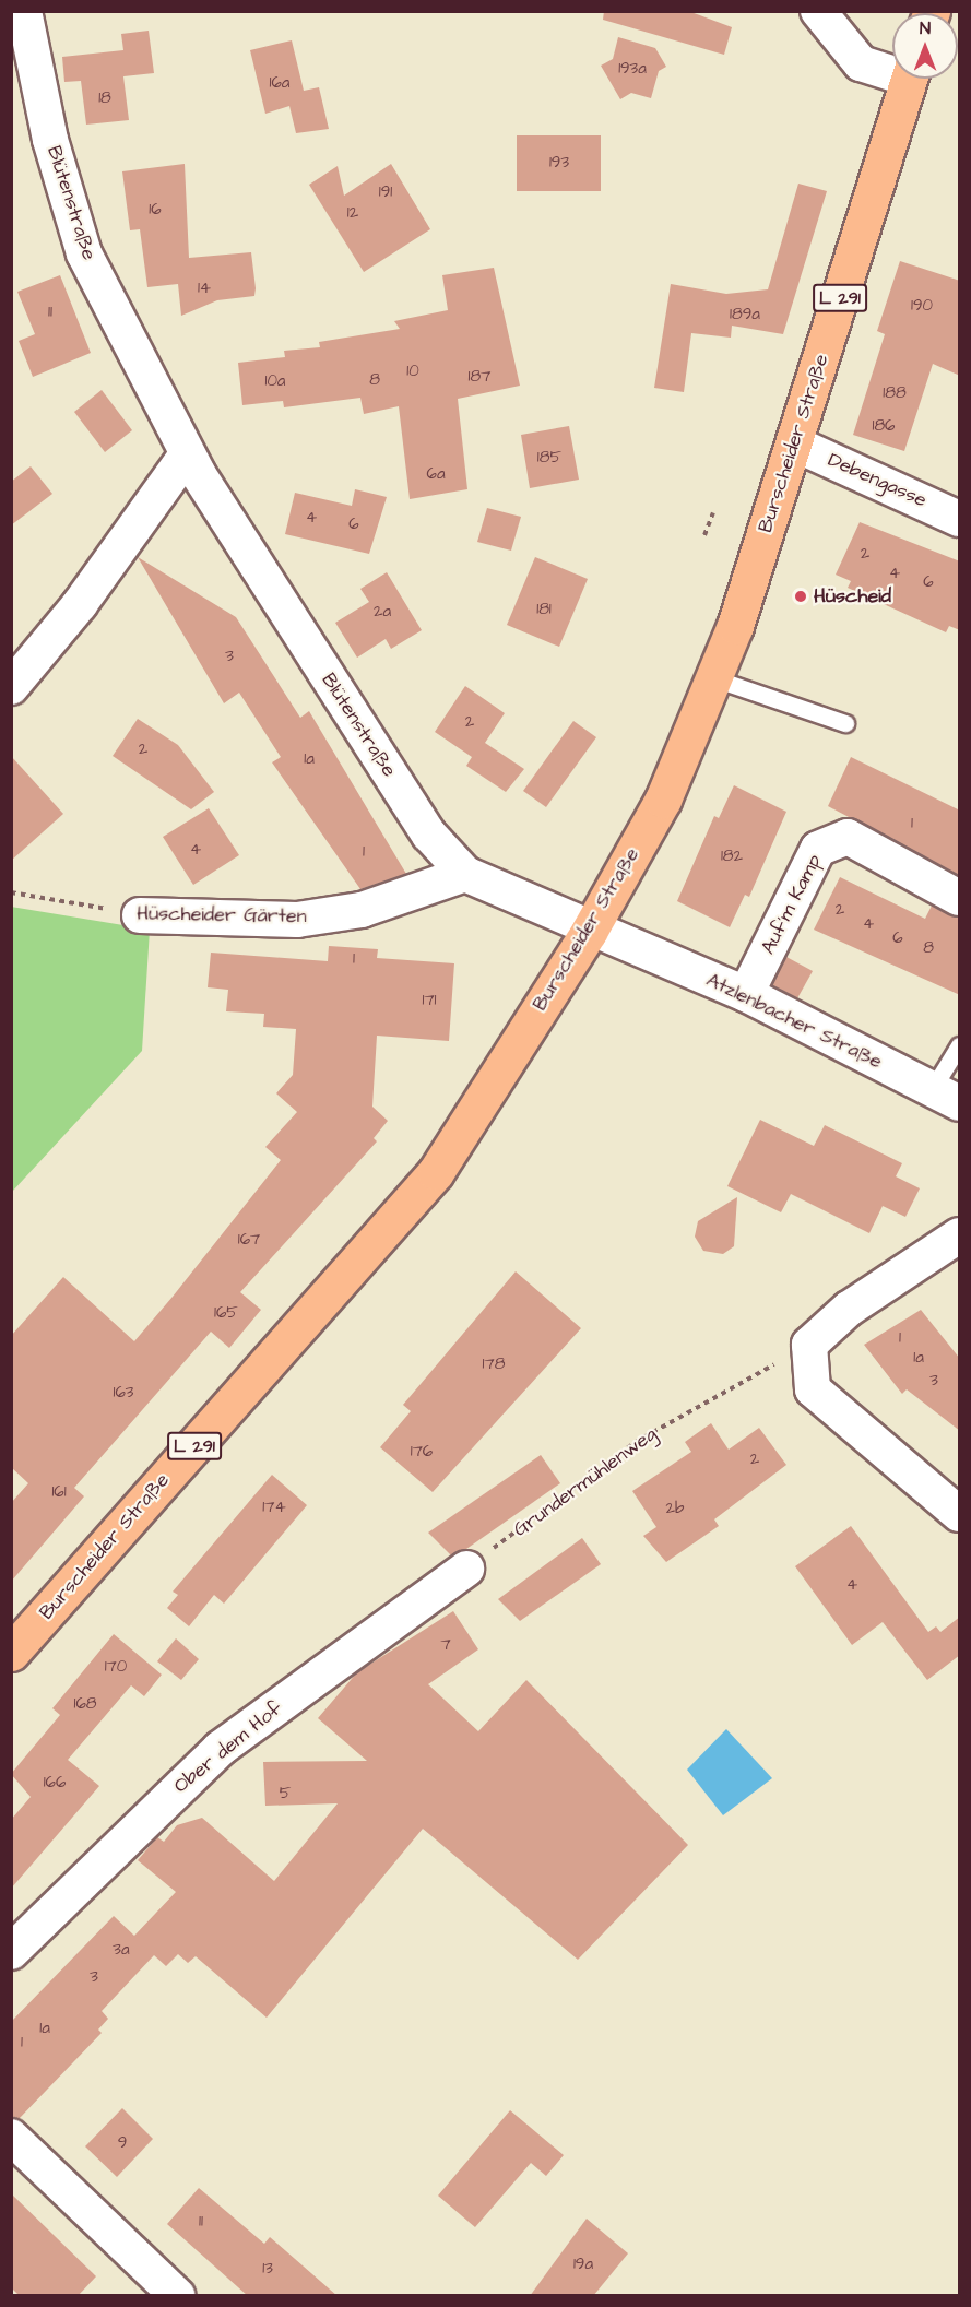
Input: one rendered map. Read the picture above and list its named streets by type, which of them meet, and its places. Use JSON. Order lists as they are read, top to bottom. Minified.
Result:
{"streets":{"main road":["L 291","Burscheider Straße"],"street":["Blütenstraße","Debengasse","Auf'm Kamp","Hüscheider Gärten","Atzlenbacher Straße","Ober dem Hof"],"path":["Grundermühlenweg"]},"crossings":[["Blütenstraße","Burscheider Straße"],["Blütenstraße","Hüscheider Gärten"],["Blütenstraße","Atzlenbacher Straße"],["Burscheider Straße","Debengasse"],["Burscheider Straße","Atzlenbacher Straße"],["Auf'm Kamp","Atzlenbacher Straße"],["Grundermühlenweg","Ober dem Hof"]],"places":["Hüscheid"],"house_numbers":["193a","16a","18","193","191","16","12","14","190","11","189a","10","187","8","10a","188","186","185","6a","4","6","2","4","6","181","2a","3","2","2","1a","1","4","1","182","2","4","6","8","1","171","167","165","1","1a","178","3","163","176","2","161","174","2b","4","7","170","168","166","5","3a","3","1a","1","9","11","19a","13"],"north":"top"}
